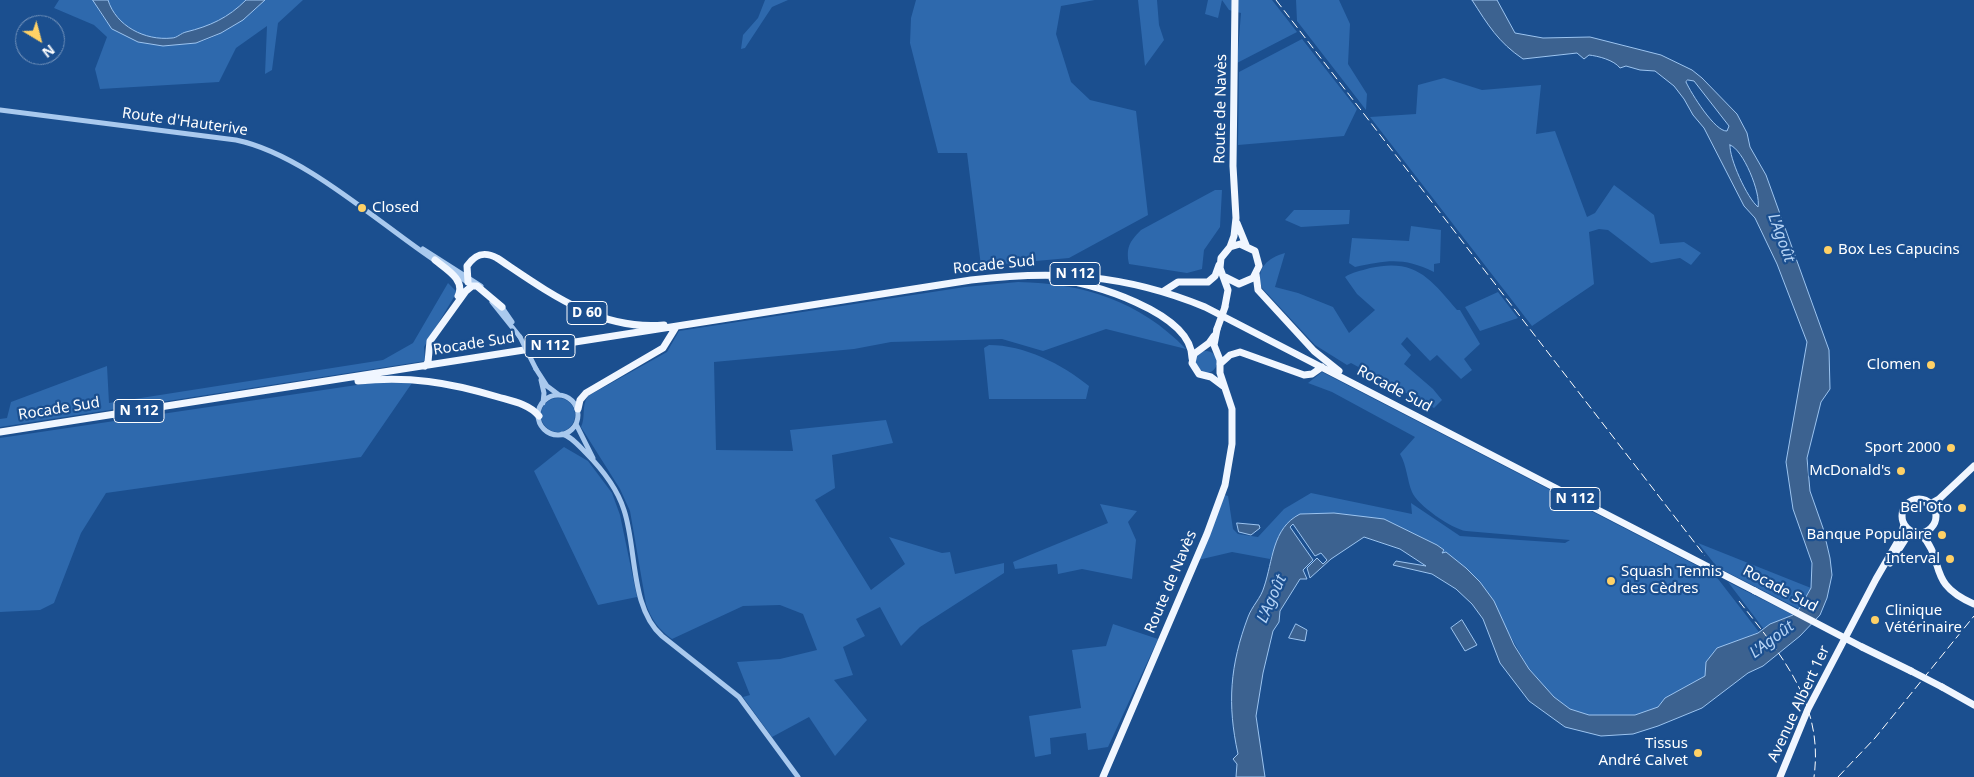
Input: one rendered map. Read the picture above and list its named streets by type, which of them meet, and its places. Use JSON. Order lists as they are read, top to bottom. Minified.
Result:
{"streets":{"main road":["Route de Navès","Rocade Sud","N 112","D 60","Avenue Albert 1er"],"street":["Route d'Hauterive"]},"crossings":[["Route d'Hauterive","D 60"],["Rocade Sud","D 60"]],"water":["L'Agoût"],"places":["Closed","Box Les Capucins","Clomen","Sport 2000","McDonald's","Bel'Oto","Banque Populaire","Interval","Squash Tennis des Cèdres","Clinique Vétérinaire","Tissus André Calvet"],"north":"bottom right"}
